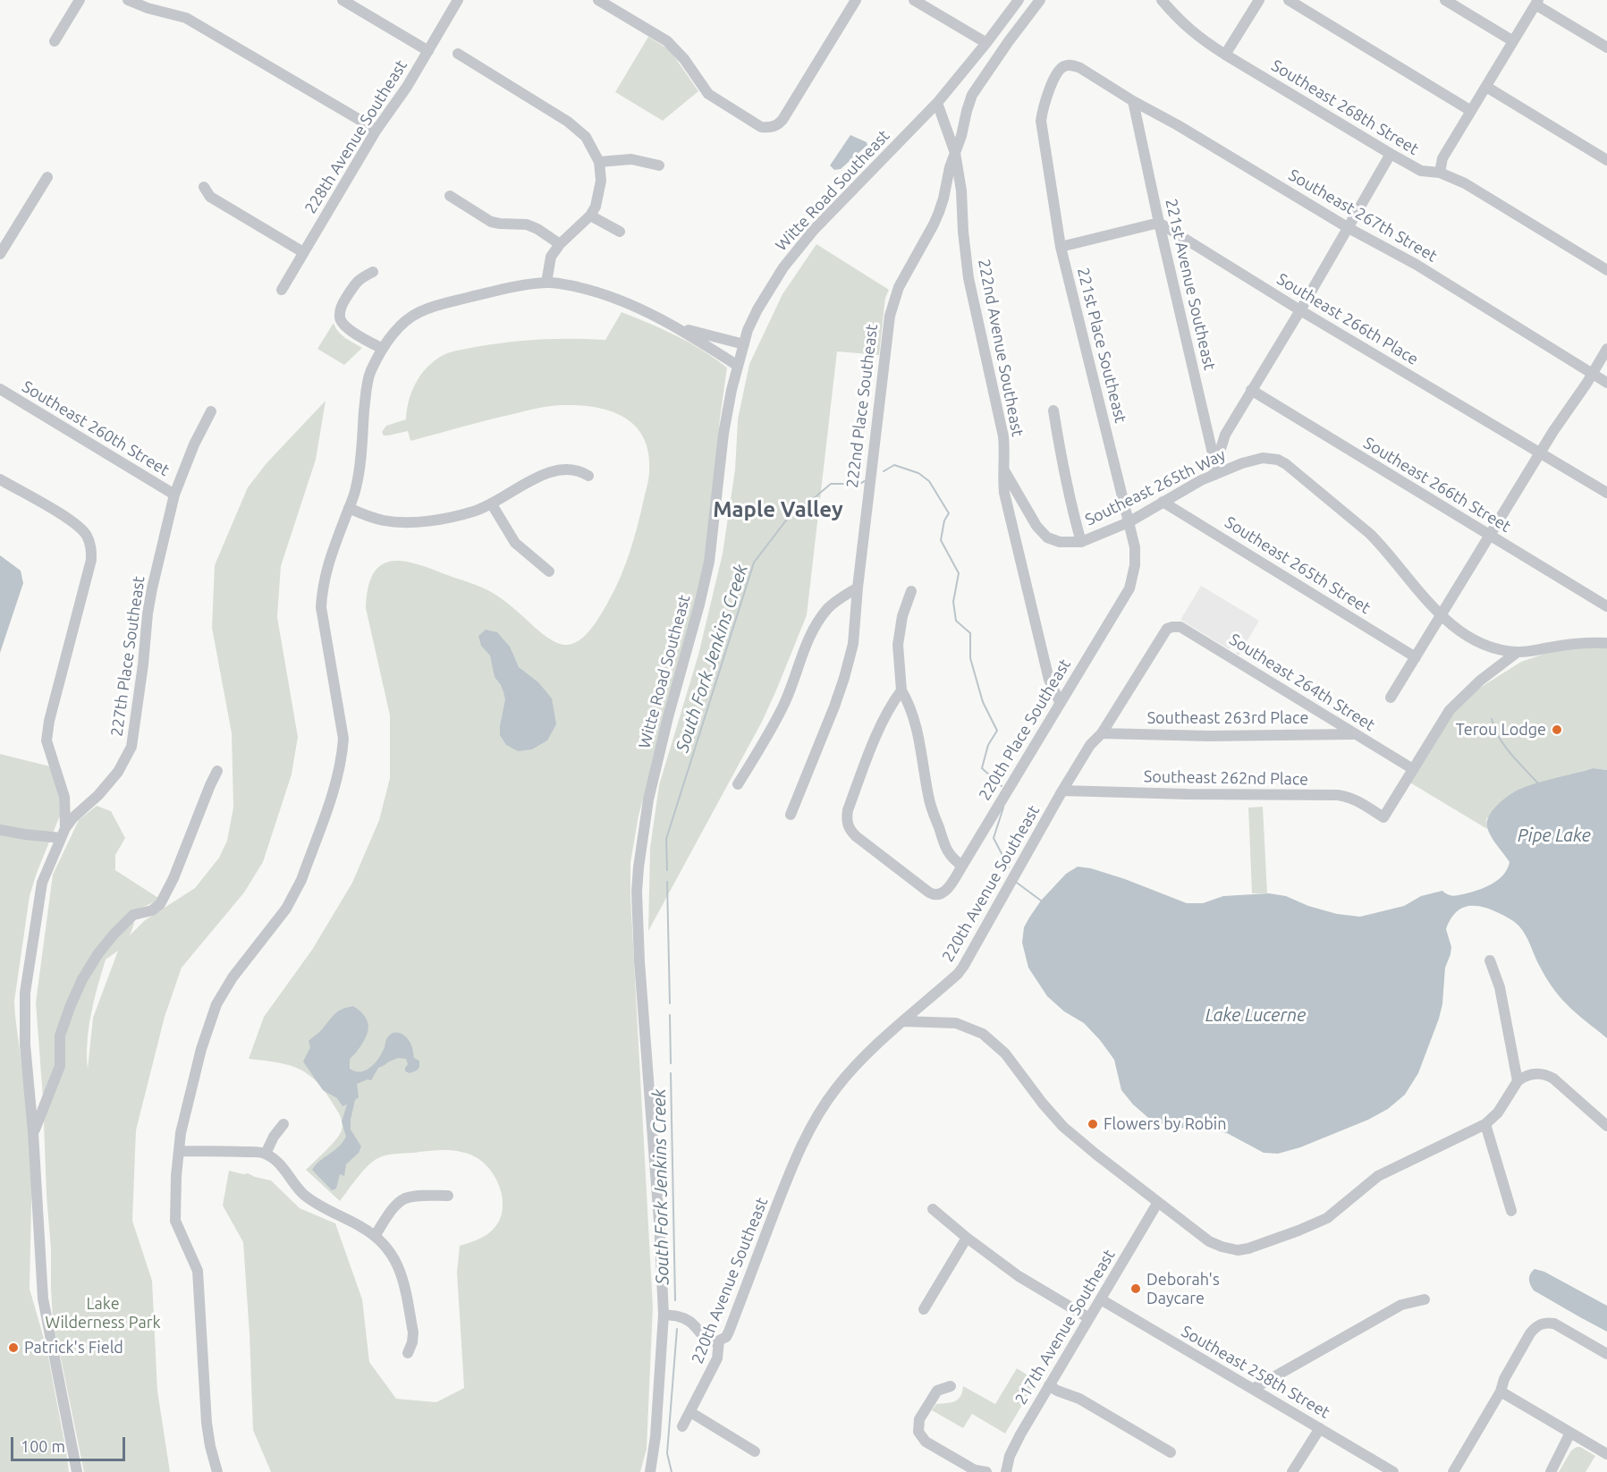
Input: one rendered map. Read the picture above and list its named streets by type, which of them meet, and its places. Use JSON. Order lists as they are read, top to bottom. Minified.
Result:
{"streets":{"street":["Southeast 268th Street","228th Avenue Southeast","Witte Road Southeast","Southeast 267th Street","221st Avenue Southeast","Southeast 266th Place","221st Place Southeast","222nd Avenue Southeast","222nd Place Southeast","Southeast 260th Street","Southeast 266th Street","Southeast 265th Way","Southeast 265th Street","227th Place Southeast","Southeast 264th Street","Southeast 263rd Place","220th Place Southeast","Southeast 262nd Place","220th Avenue Southeast","217th Avenue Southeast","Southeast 258th Street"]},"crossings":[["Southeast 267th Street","221st Avenue Southeast"],["Southeast 267th Street","221st Place Southeast"],["221st Avenue Southeast","Southeast 266th Place"],["221st Avenue Southeast","Southeast 265th Way"],["221st Place Southeast","Southeast 265th Way"],["221st Place Southeast","220th Place Southeast"],["222nd Avenue Southeast","222nd Place Southeast"],["222nd Avenue Southeast","Southeast 265th Way"],["222nd Avenue Southeast","220th Place Southeast"],["Southeast 260th Street","227th Place Southeast"],["Southeast 265th Way","Southeast 265th Street"],["Southeast 264th Street","Southeast 263rd Place"],["Southeast 264th Street","Southeast 262nd Place"],["Southeast 264th Street","220th Avenue Southeast"],["Southeast 263rd Place","220th Avenue Southeast"],["Southeast 262nd Place","220th Avenue Southeast"],["217th Avenue Southeast","Southeast 258th Street"]],"districts":["Maple Valley"],"water":["South Fork Jenkins Creek","Pipe Lake","Lake Lucerne"],"parks":["Lake Wilderness Park"],"places":["Terou Lodge","Flowers by Robin","Deborah's Daycare","Patrick's Field"],"scale_bar":"100 m"}
